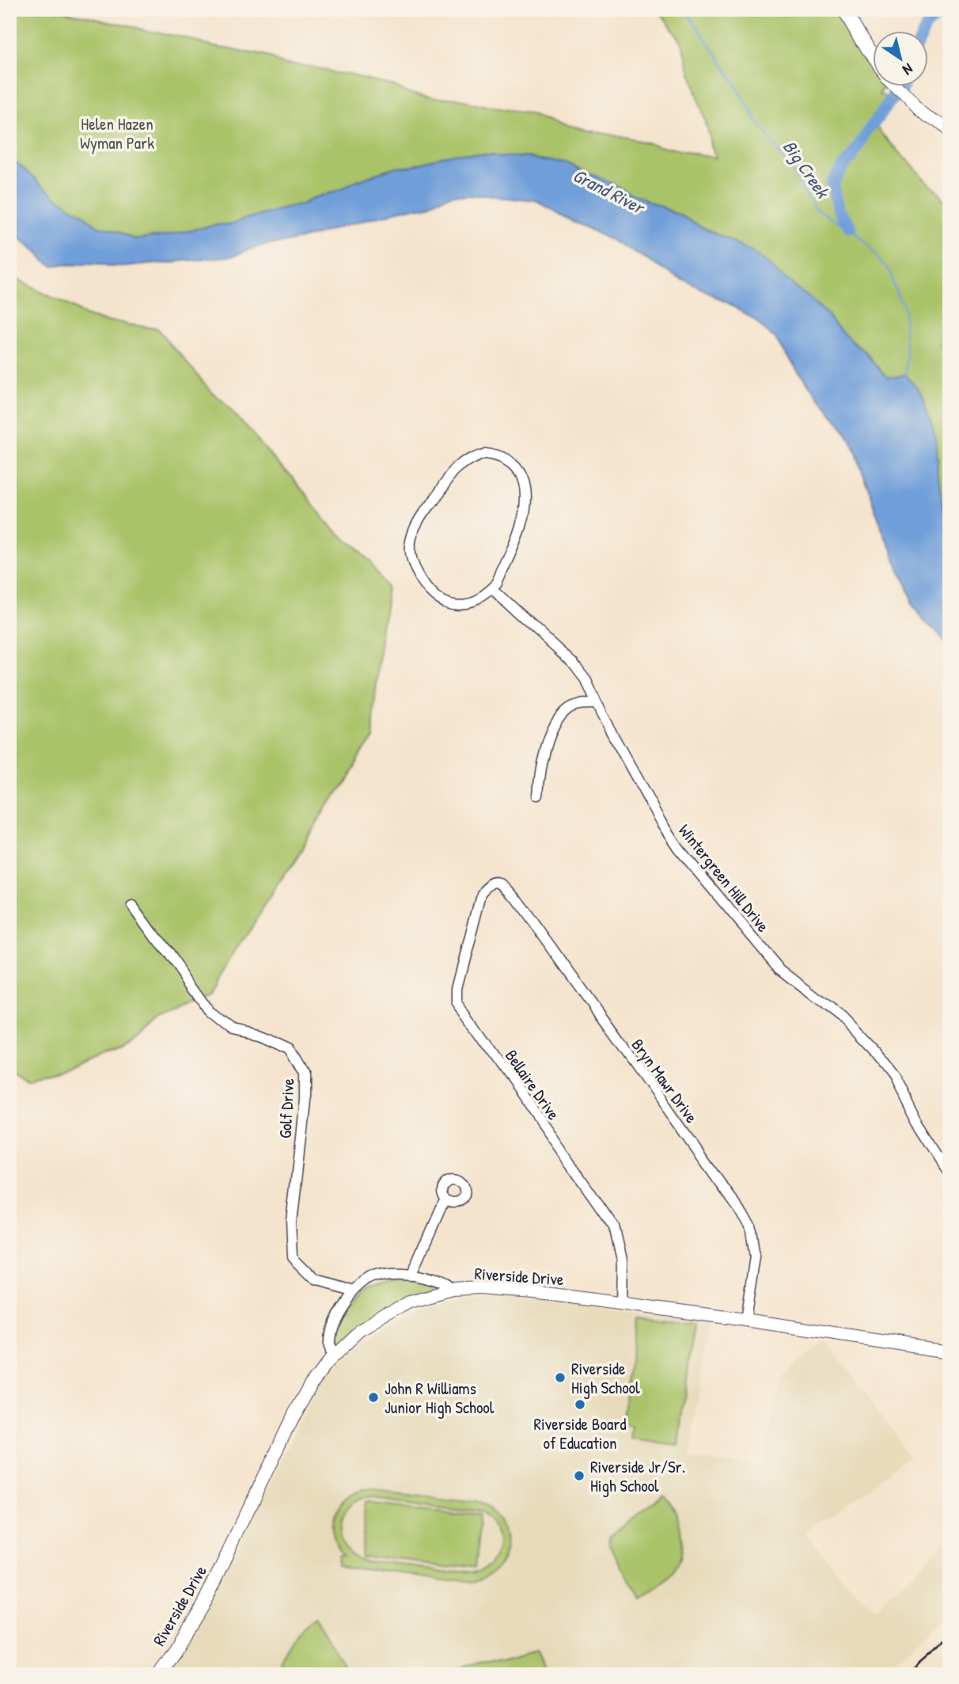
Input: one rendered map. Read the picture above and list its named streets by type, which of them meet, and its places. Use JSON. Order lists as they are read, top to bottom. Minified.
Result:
{"streets":{"main road":["Riverside Drive"],"street":["Wintergreen Hill Drive","Bryn Mawr Drive","Bellaire Drive","Golf Drive"]},"crossings":[["Bryn Mawr Drive","Bellaire Drive"],["Bryn Mawr Drive","Riverside Drive"],["Bellaire Drive","Riverside Drive"]],"water":["Big Creek","Grand River"],"parks":["Helen Hazen Wyman Park"],"places":["Riverside High School","John R Williams Junior High School","Riverside Board of Education","Riverside Jr/Sr. High School"],"north":"bottom right"}
